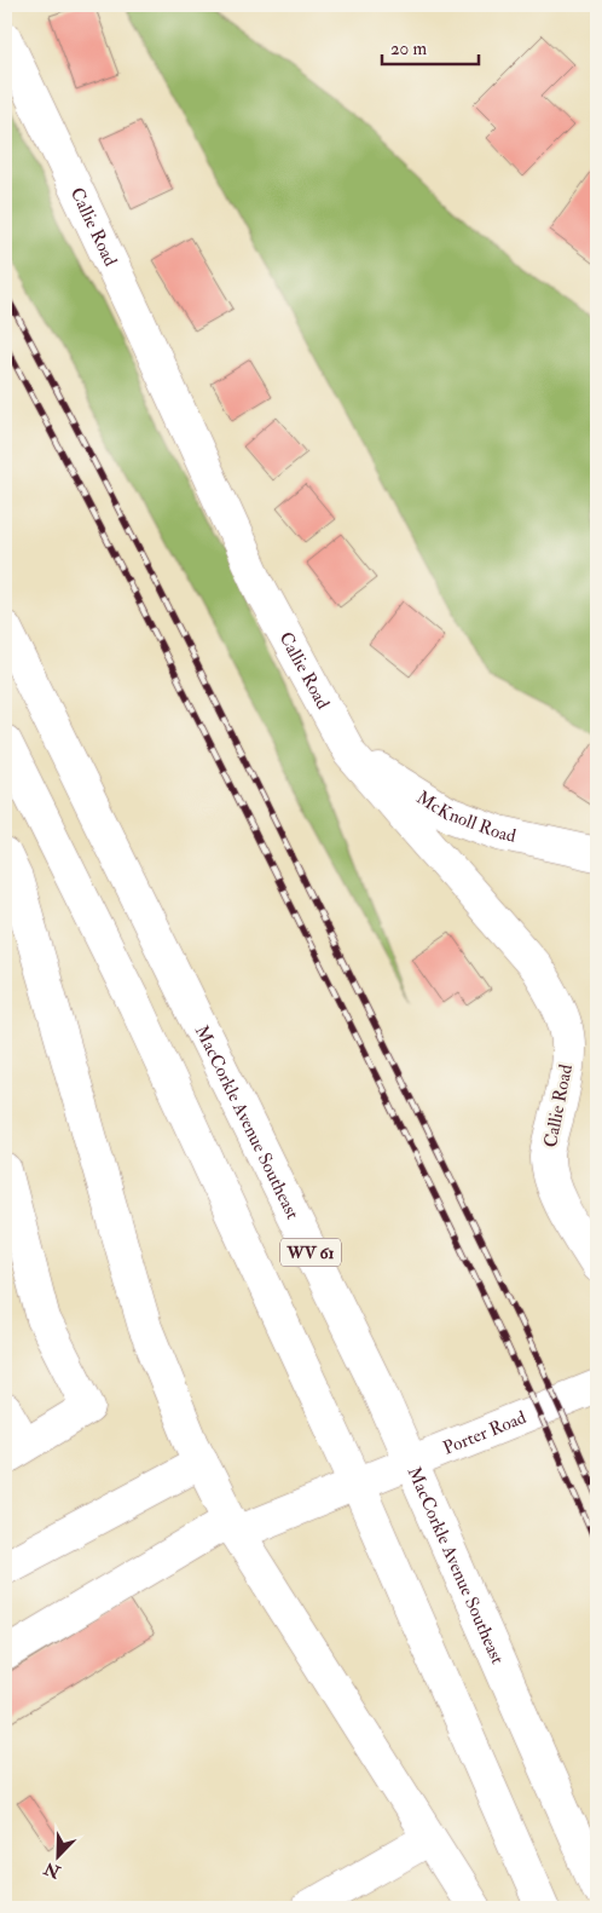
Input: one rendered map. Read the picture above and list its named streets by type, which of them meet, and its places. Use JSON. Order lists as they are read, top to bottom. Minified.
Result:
{"streets":{"street":["Callie Road","McKnoll Road","MacCorkle Avenue Southeast","WV 61","Porter Road"]},"crossings":[["Callie Road","McKnoll Road"],["MacCorkle Avenue Southeast","Porter Road"],["WV 61","Porter Road"]],"scale_bar":"20 m","north":"bottom left"}
